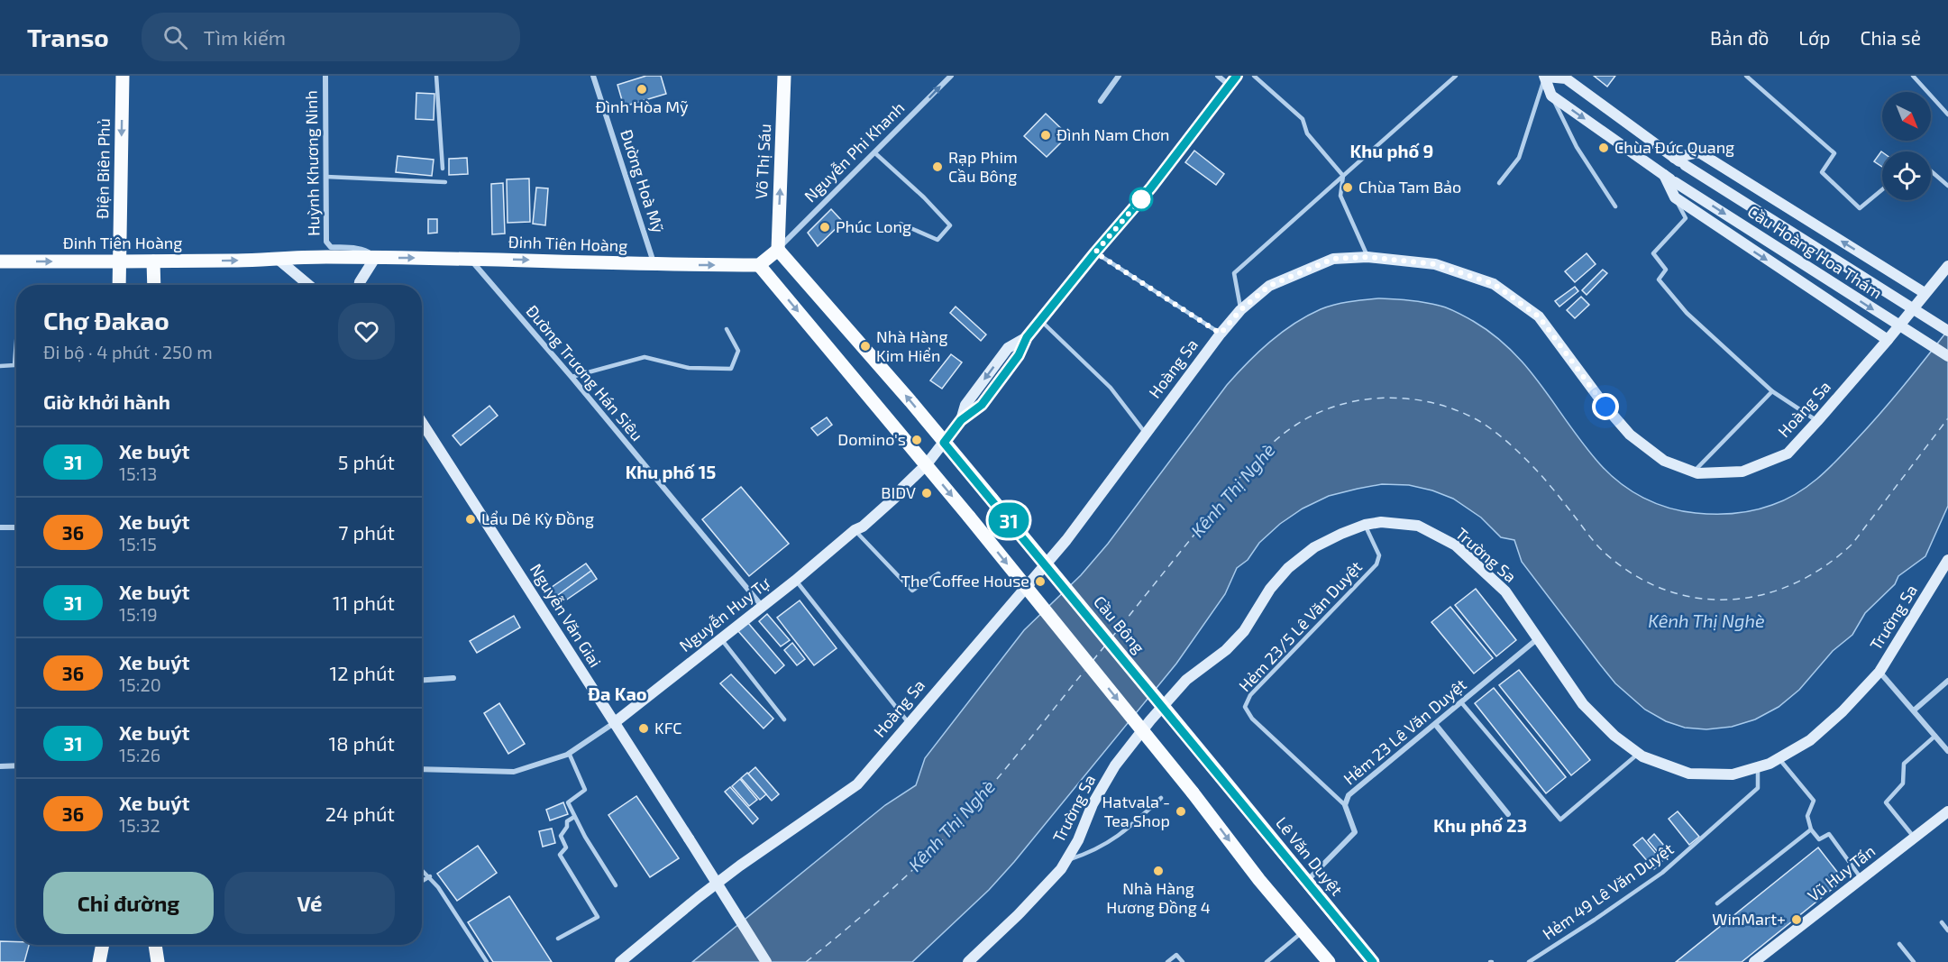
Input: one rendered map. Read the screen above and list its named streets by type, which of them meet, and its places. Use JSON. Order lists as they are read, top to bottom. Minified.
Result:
{"streets":{"main road":["Võ Thị Sáu","Điện Biên Phủ","Đinh Tiên Hoàng","Cầu Bông","Lê Văn Duyệt"],"street":["Nguyễn Phi Khanh","Huỳnh Khương Ninh","Đường Hoà Mỹ","Cầu Hoàng Hoa Thám","Hoàng Sa","Đường Trương Hán Siêu","Trường Sa","Nguyễn Huy Tự","Nguyễn Văn Giai","Hẻm 23 Lê Văn Duyệt","Vũ Huy Tấn"],"lane":["Hẻm 23/5 Lê Văn Duyệt","Hẻm 49 Lê Văn Duyệt"]},"crossings":[["Nguyễn Phi Khanh","Võ Thị Sáu"],["Huỳnh Khương Ninh","Đinh Tiên Hoàng"],["Điện Biên Phủ","Đinh Tiên Hoàng"],["Đường Hoà Mỹ","Đinh Tiên Hoàng"],["Đinh Tiên Hoàng","Đường Trương Hán Siêu"],["Đường Trương Hán Siêu","Nguyễn Huy Tự"],["Trường Sa","Hẻm 23/5 Lê Văn Duyệt"],["Trường Sa","Hẻm 23 Lê Văn Duyệt"],["Trường Sa","Hẻm 49 Lê Văn Duyệt"],["Nguyễn Huy Tự","Nguyễn Văn Giai"],["Nguyễn Huy Tự","Cầu Bông"],["Cầu Bông","Lê Văn Duyệt"],["Hẻm 23/5 Lê Văn Duyệt","Hẻm 23 Lê Văn Duyệt"],["Hẻm 23 Lê Văn Duyệt","Lê Văn Duyệt"]],"one_way":["Nguyễn Phi Khanh","Võ Thị Sáu","Điện Biên Phủ","Đinh Tiên Hoàng"],"districts":["Khu phố 9","Khu phố 15","Đa Kao","Khu phố 23"],"water":["Kênh Thị Nghè"],"places":["Đình Hòa Mỹ","Đình Nam Chơn","Chùa Đức Quang","Rạp Phim Cầu Bông","Chùa Tam Bảo","Phúc Long","Nhà Hàng Kim Hiển","Domino's","BIDV","Lẩu Dê Kỳ Đồng","The Coffee House","KFC","Hatvala - Tea Shop","Nhà Hàng Hương Đồng 4","WinMart+"],"lines":["bus line 31"],"north":"bottom right","page":{"header":"Transo","search":"Tìm kiếm","nav":["Bản đồ","Lớp","Chia sẻ"],"on_map":"31","heading":[["Chợ Đakao","Đi bộ · 4 phút · 250 m"],"Giờ khởi hành"],"list":[{"mark":"31","name":"Xe buýt","note":"15:13","value":"5 phút"},{"mark":"36","name":"Xe buýt","note":"15:15","value":"7 phút"},{"mark":"31","name":"Xe buýt","note":"15:19","value":"11 phút"},{"mark":"36","name":"Xe buýt","note":"15:20","value":"12 phút"},{"mark":"31","name":"Xe buýt","note":"15:26","value":"18 phút"},{"mark":"36","name":"Xe buýt","note":"15:32","value":"24 phút"}],"buttons":["Chỉ đường","Vé"]}}
